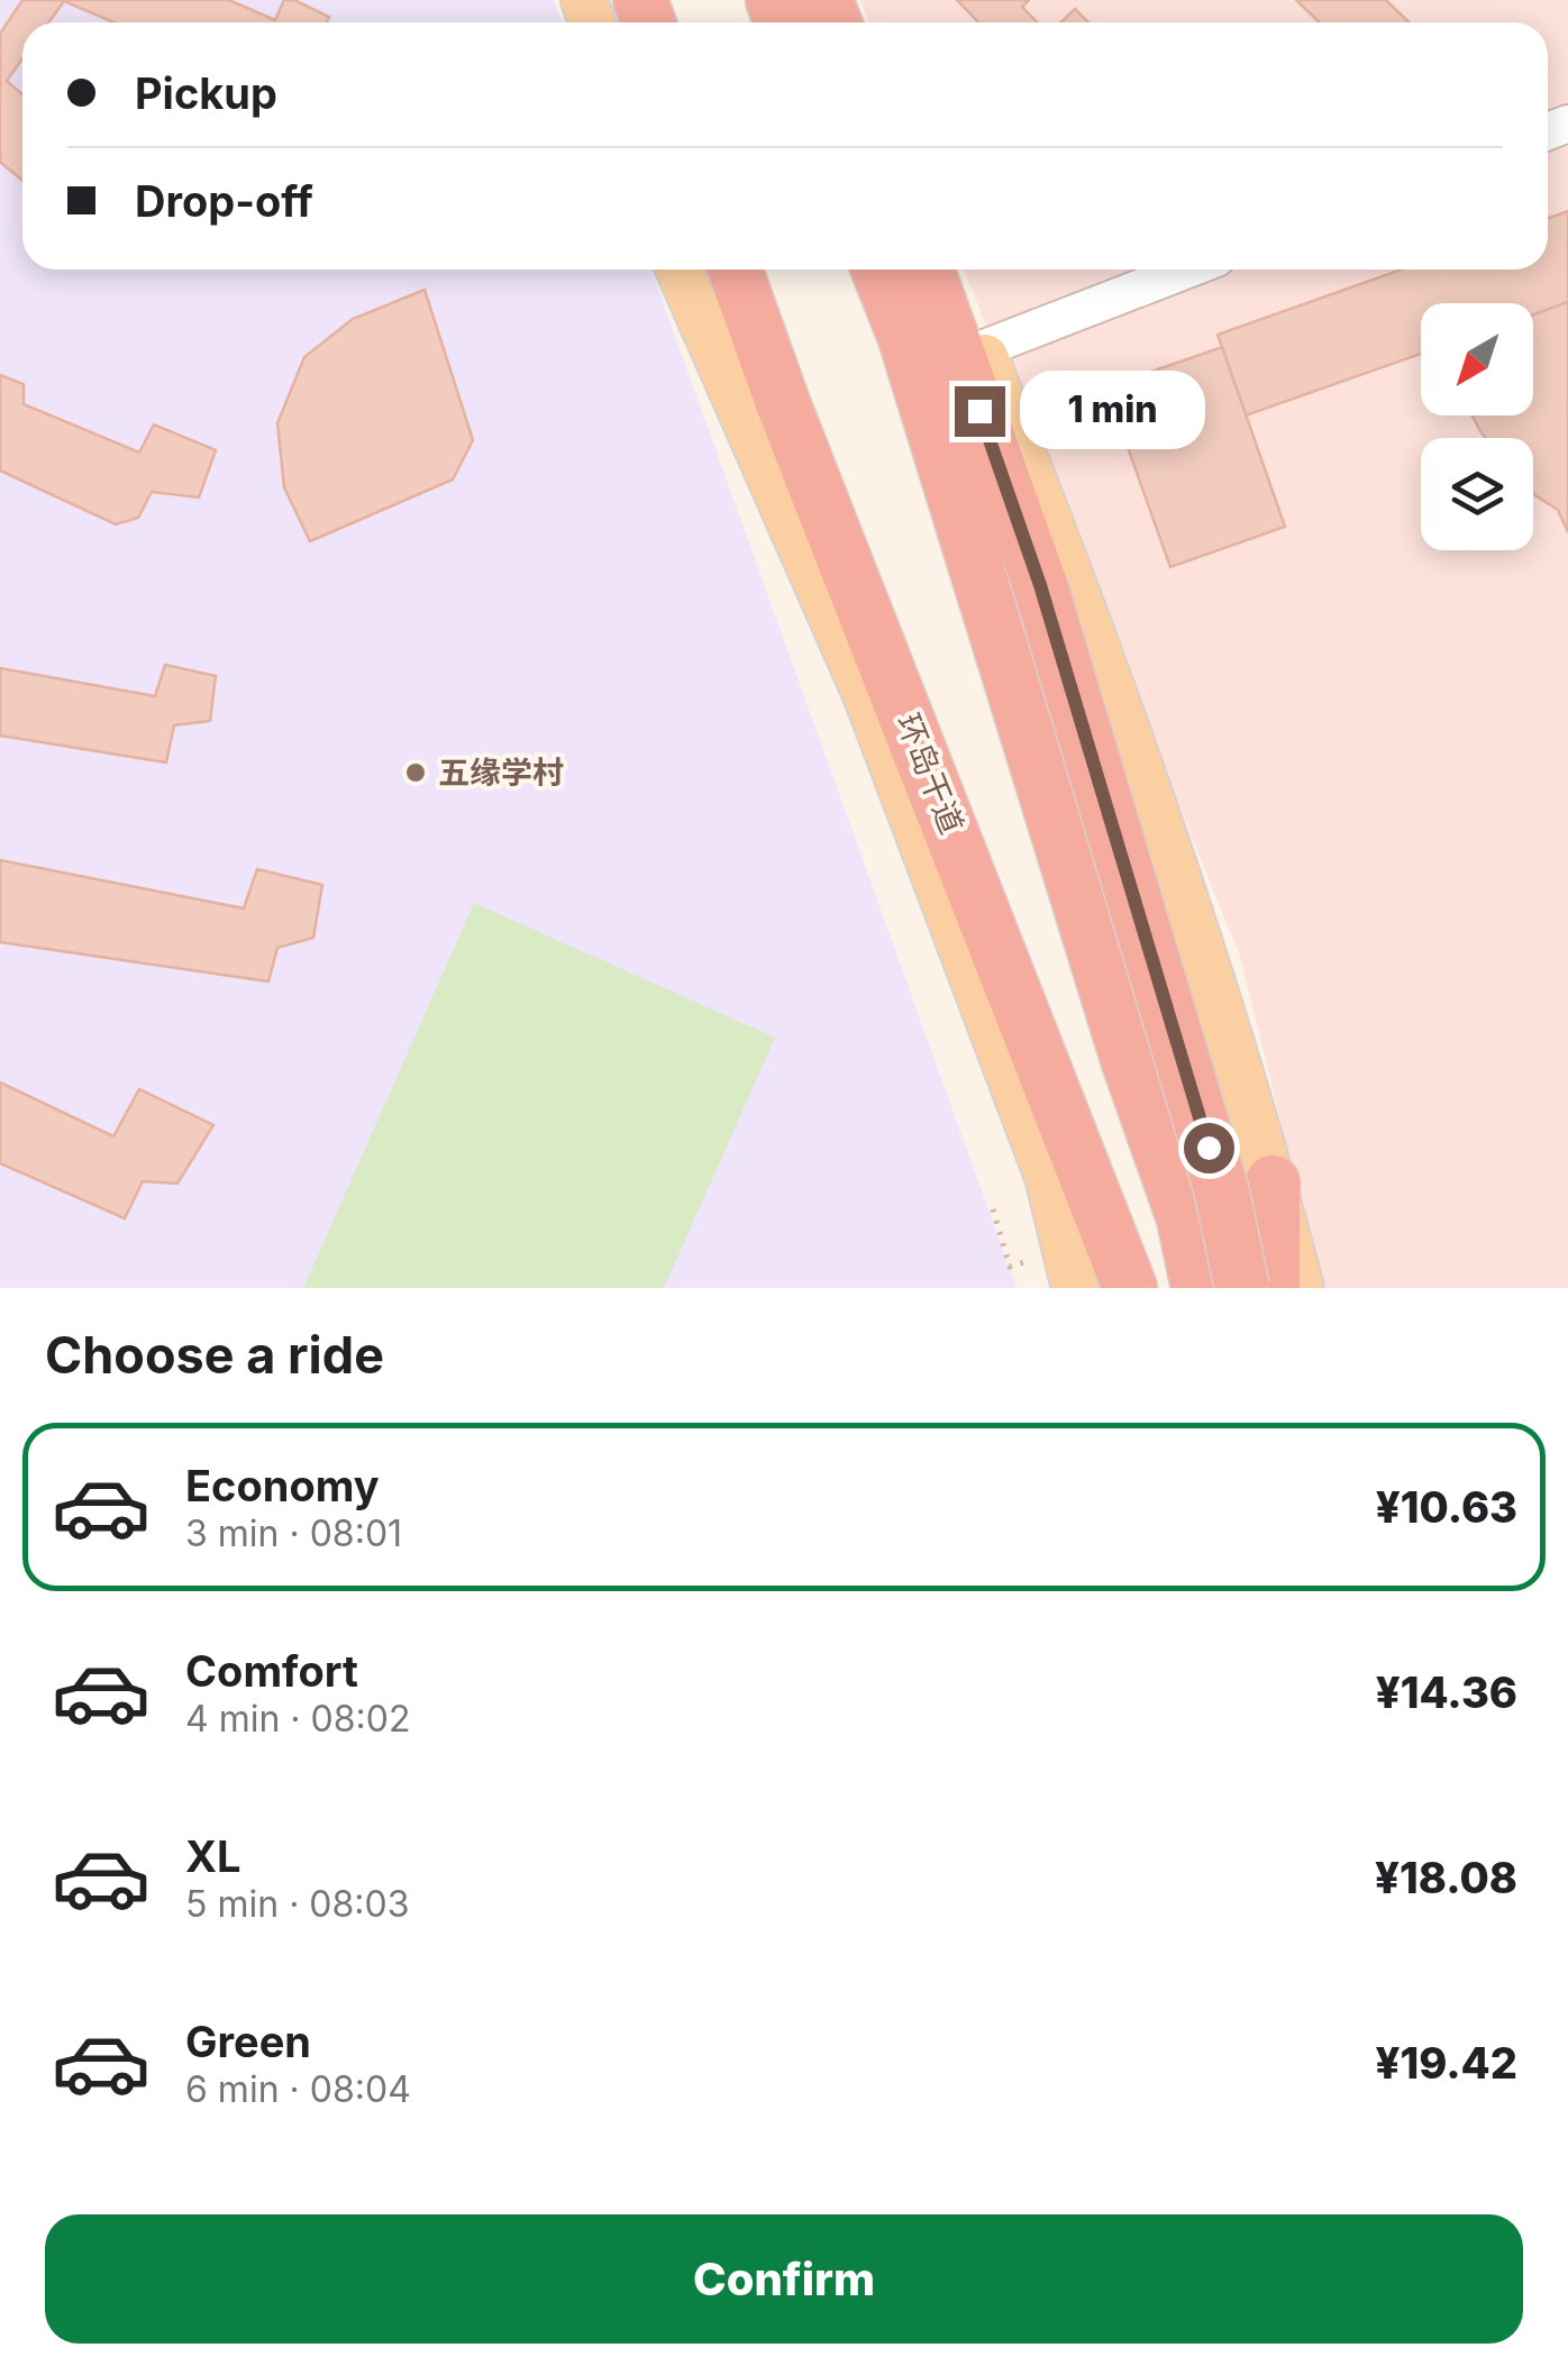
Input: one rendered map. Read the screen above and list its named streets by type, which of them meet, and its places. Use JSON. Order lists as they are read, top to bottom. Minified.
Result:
{"streets":{"highway":["环岛干道"]},"places":["五缘学村"],"north":"bottom left","page":{"banner":["Pickup","Drop-off"],"bubble":"1 min","heading":"Choose a ride","list":[{"name":"Economy","note":"3 min · 08:01","value":"¥10.63"},{"name":"Comfort","note":"4 min · 08:02","value":"¥14.36"},{"name":"XL","note":"5 min · 08:03","value":"¥18.08"},{"name":"Green","note":"6 min · 08:04","value":"¥19.42"}],"buttons":"Confirm"}}
